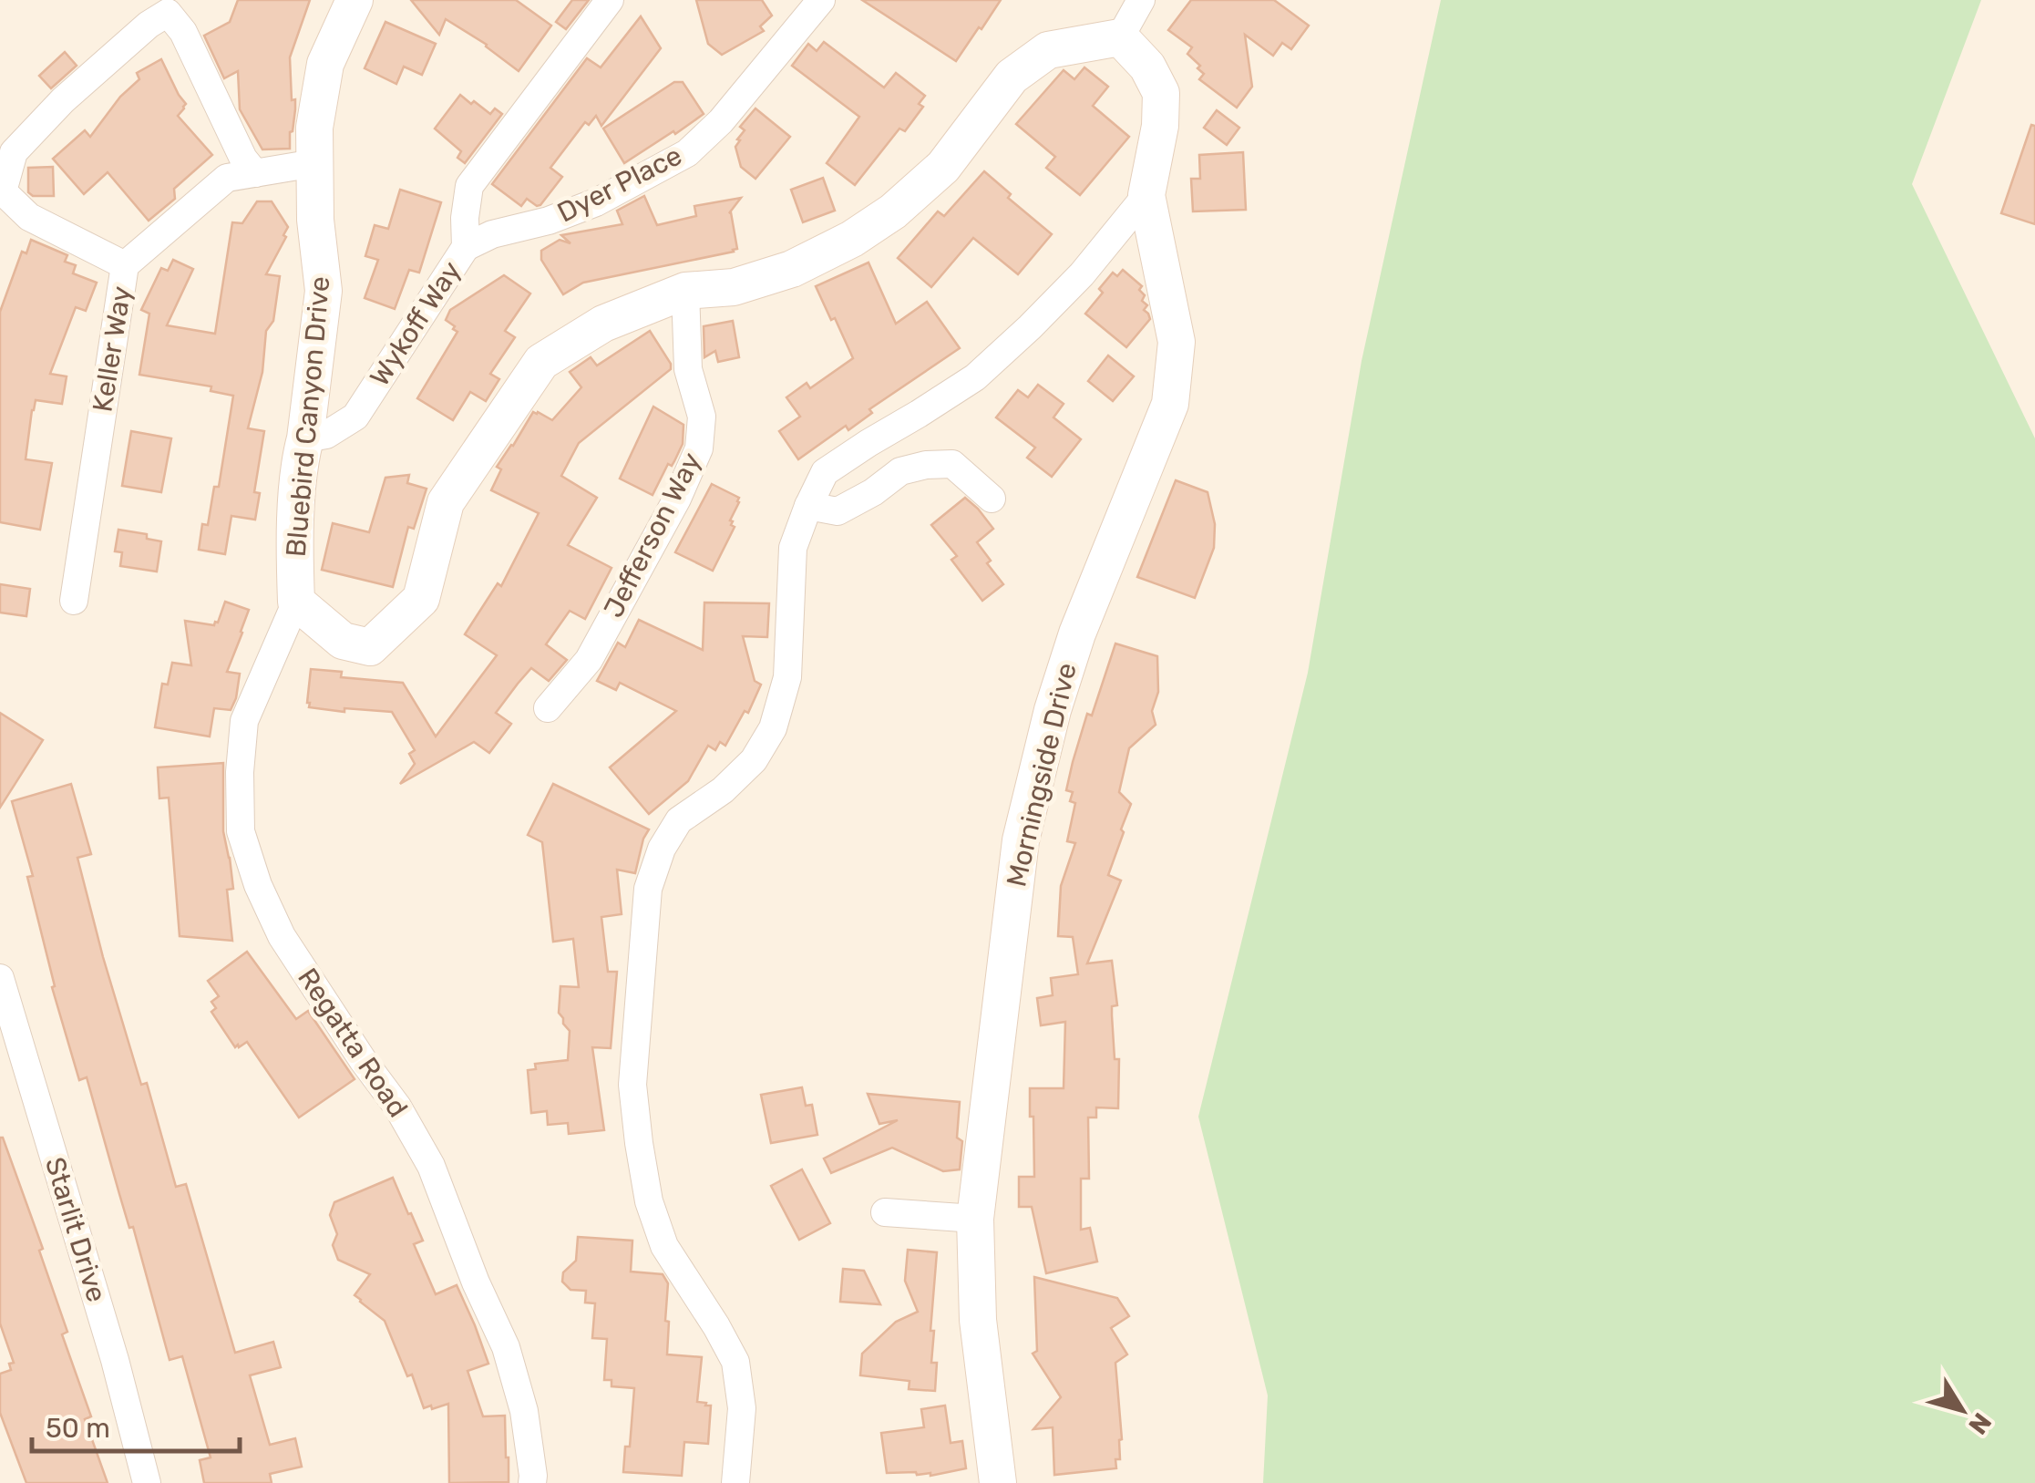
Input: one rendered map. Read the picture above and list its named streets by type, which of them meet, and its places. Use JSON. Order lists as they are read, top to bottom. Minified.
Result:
{"streets":{"street":["Dyer Place","Wykoff Way","Keller Way","Bluebird Canyon Drive","Jefferson Way","Morningside Drive","Regatta Road","Starlit Drive"]},"crossings":[["Dyer Place","Wykoff Way"],["Wykoff Way","Bluebird Canyon Drive"],["Keller Way","Bluebird Canyon Drive"],["Bluebird Canyon Drive","Regatta Road"]],"scale_bar":"50 m","north":"bottom right"}
